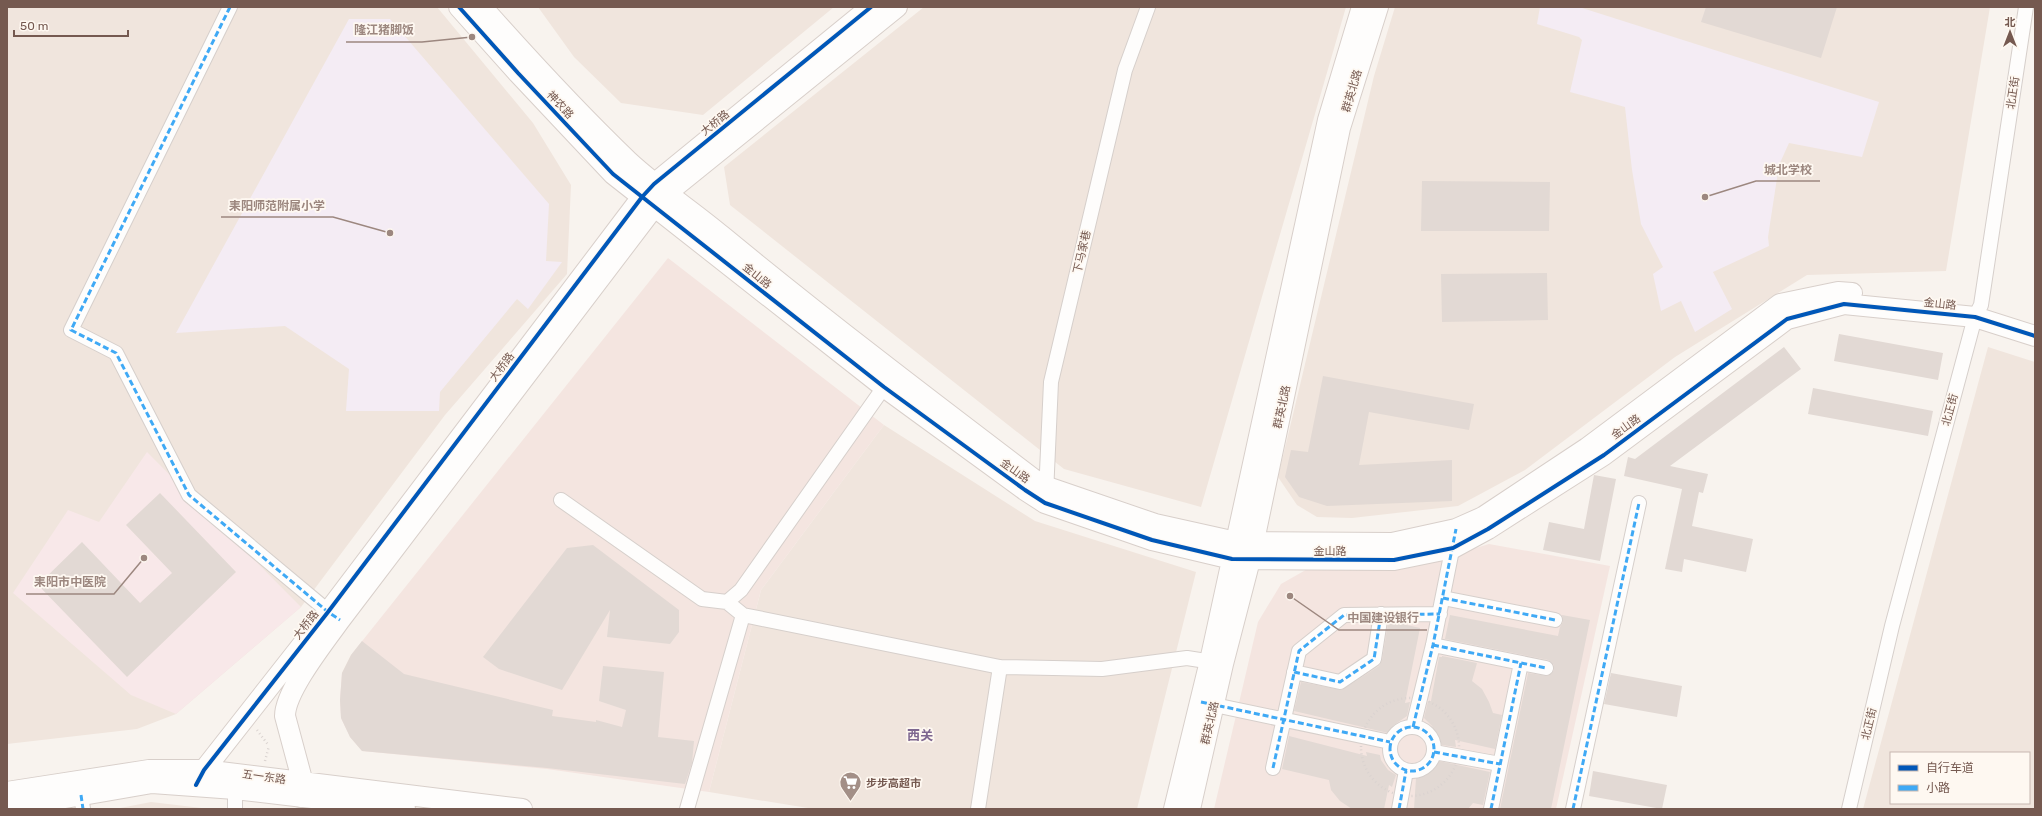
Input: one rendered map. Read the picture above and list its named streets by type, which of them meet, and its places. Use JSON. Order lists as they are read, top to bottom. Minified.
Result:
{"streets":{"street":["群英北路","北正街","神农路","大桥路","下马家巷","金山路","五一东路"]},"crossings":[["群英北路","金山路"],["北正街","金山路"],["神农路","大桥路"],["神农路","金山路"],["大桥路","金山路"],["大桥路","五一东路"],["下马家巷","金山路"]],"districts":["西关"],"places":{"other":["隆江猪脚饭","城北学校","耒阳师范附属小学","耒阳市中医院","中国建设银行"],"supermarket":["步步高超市"]},"legend":["自行车道","小路"],"scale_bar":"50 m","north":"top"}
